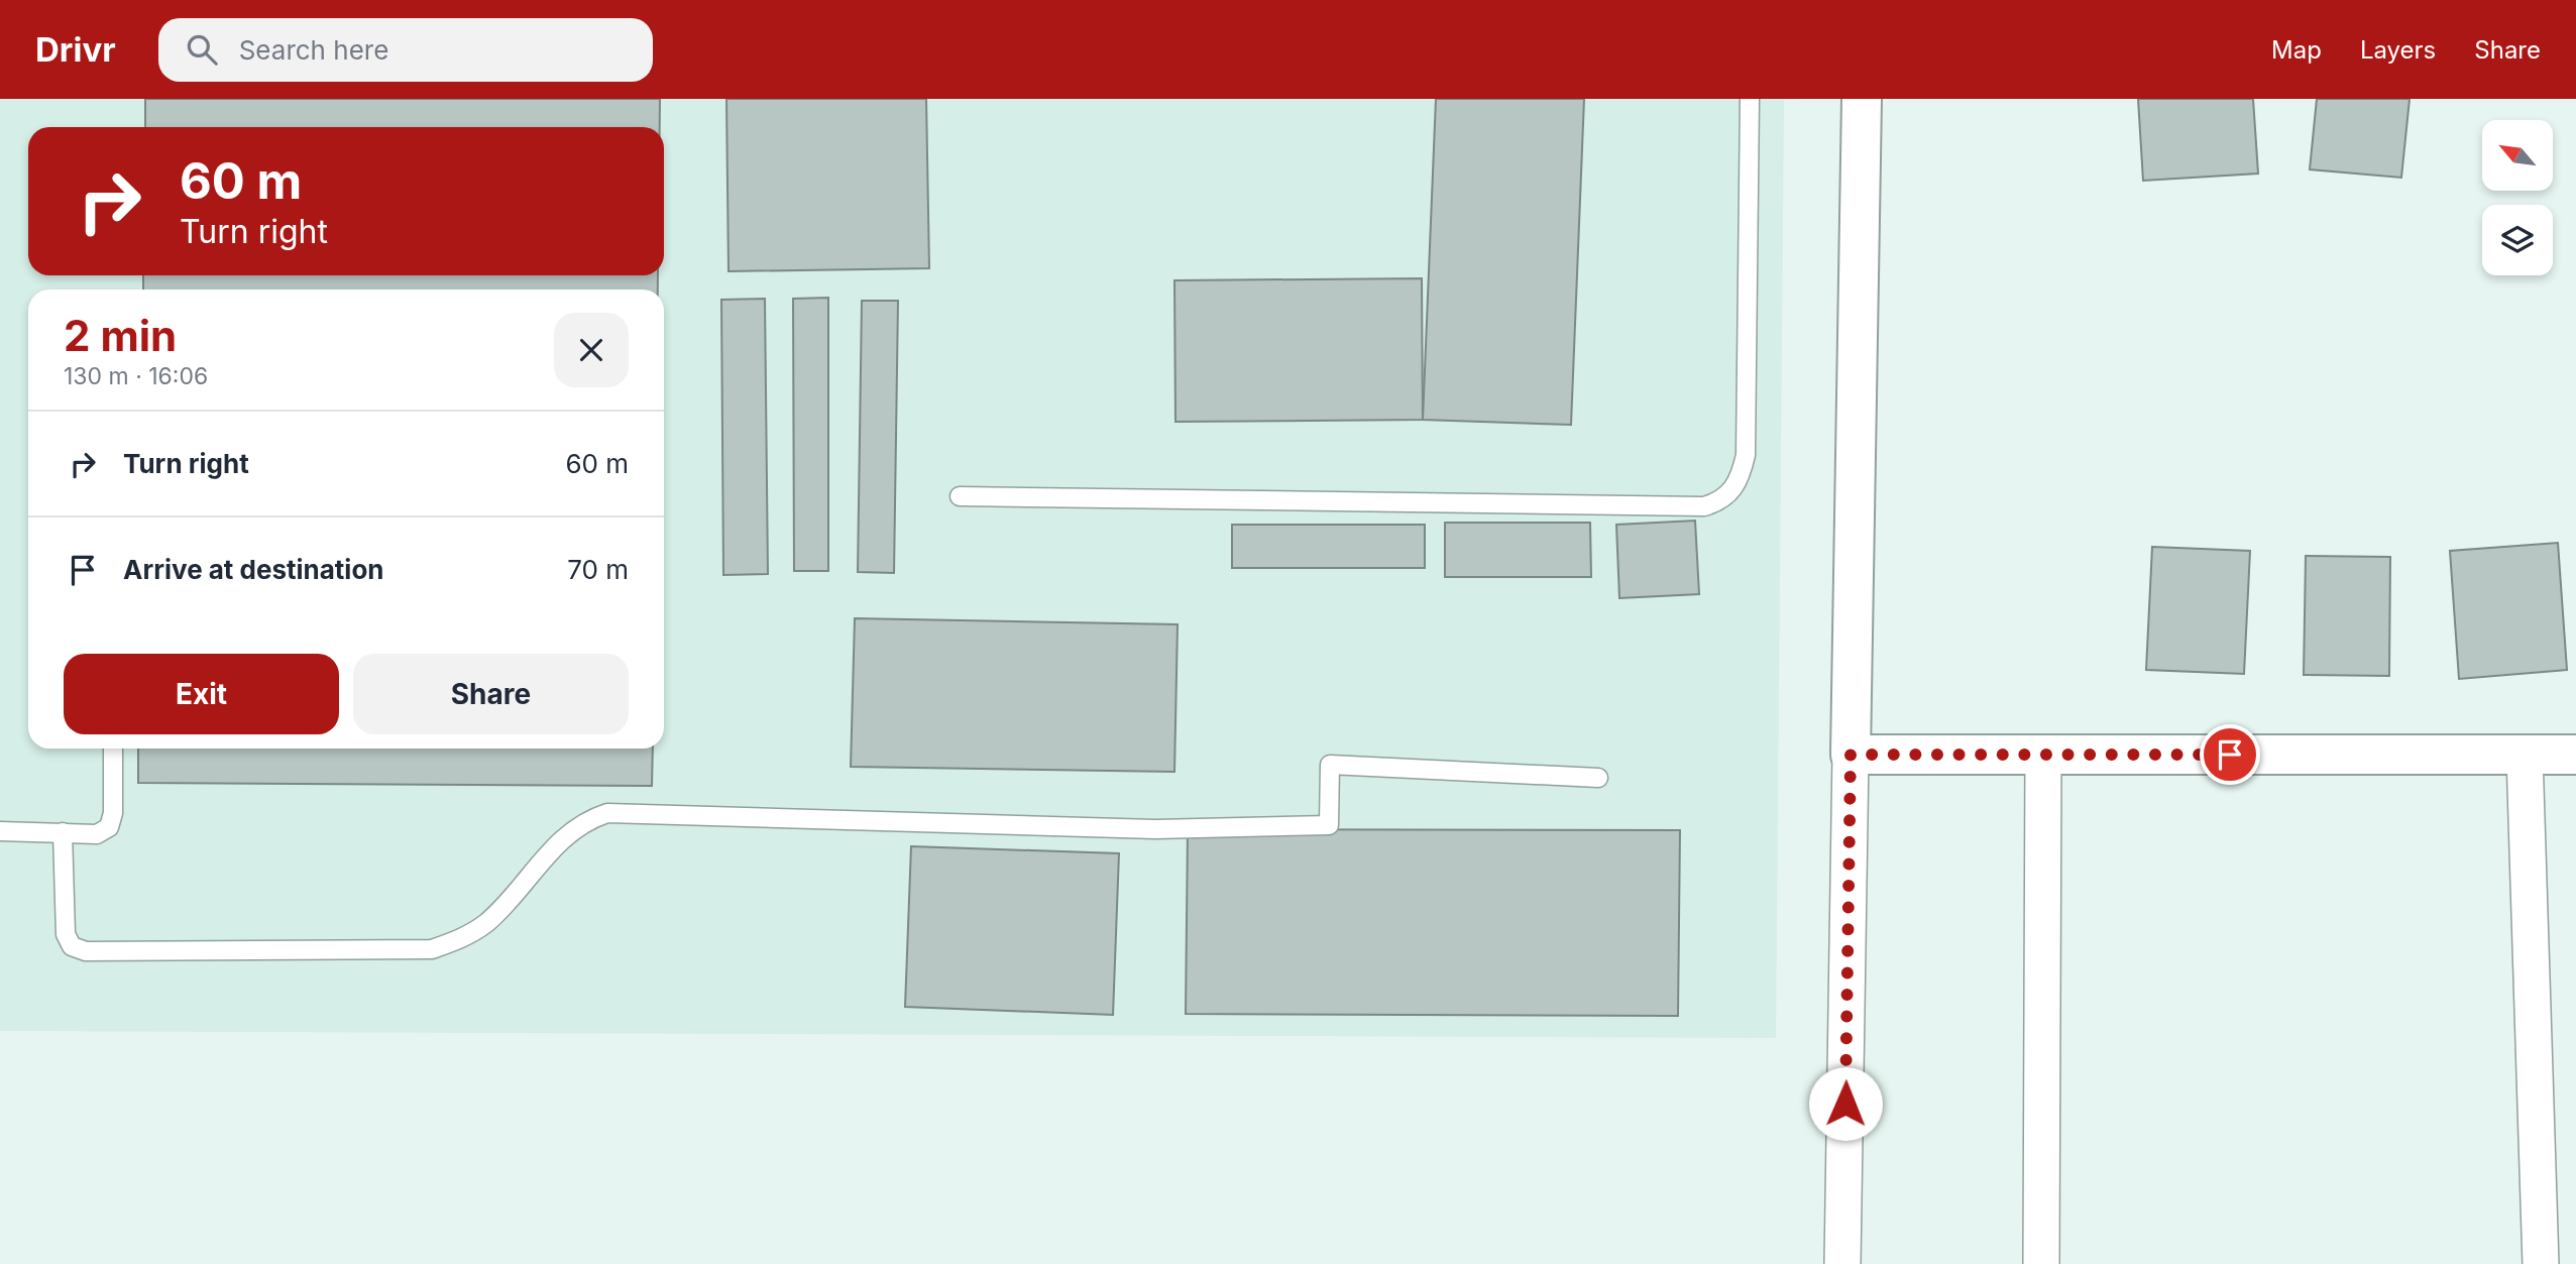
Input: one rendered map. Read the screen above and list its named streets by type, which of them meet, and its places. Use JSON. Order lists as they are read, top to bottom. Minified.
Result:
{"north":"top left","page":{"header":"Drivr","search":"Search here","nav":["Map","Layers","Share"],"turn":["60 m","Turn right"],"heading":["2 min","130 m · 16:06"],"list":[{"name":"Turn right","value":"60 m"},{"name":"Arrive at destination","value":"70 m"}],"buttons":["Exit","Share"]}}
